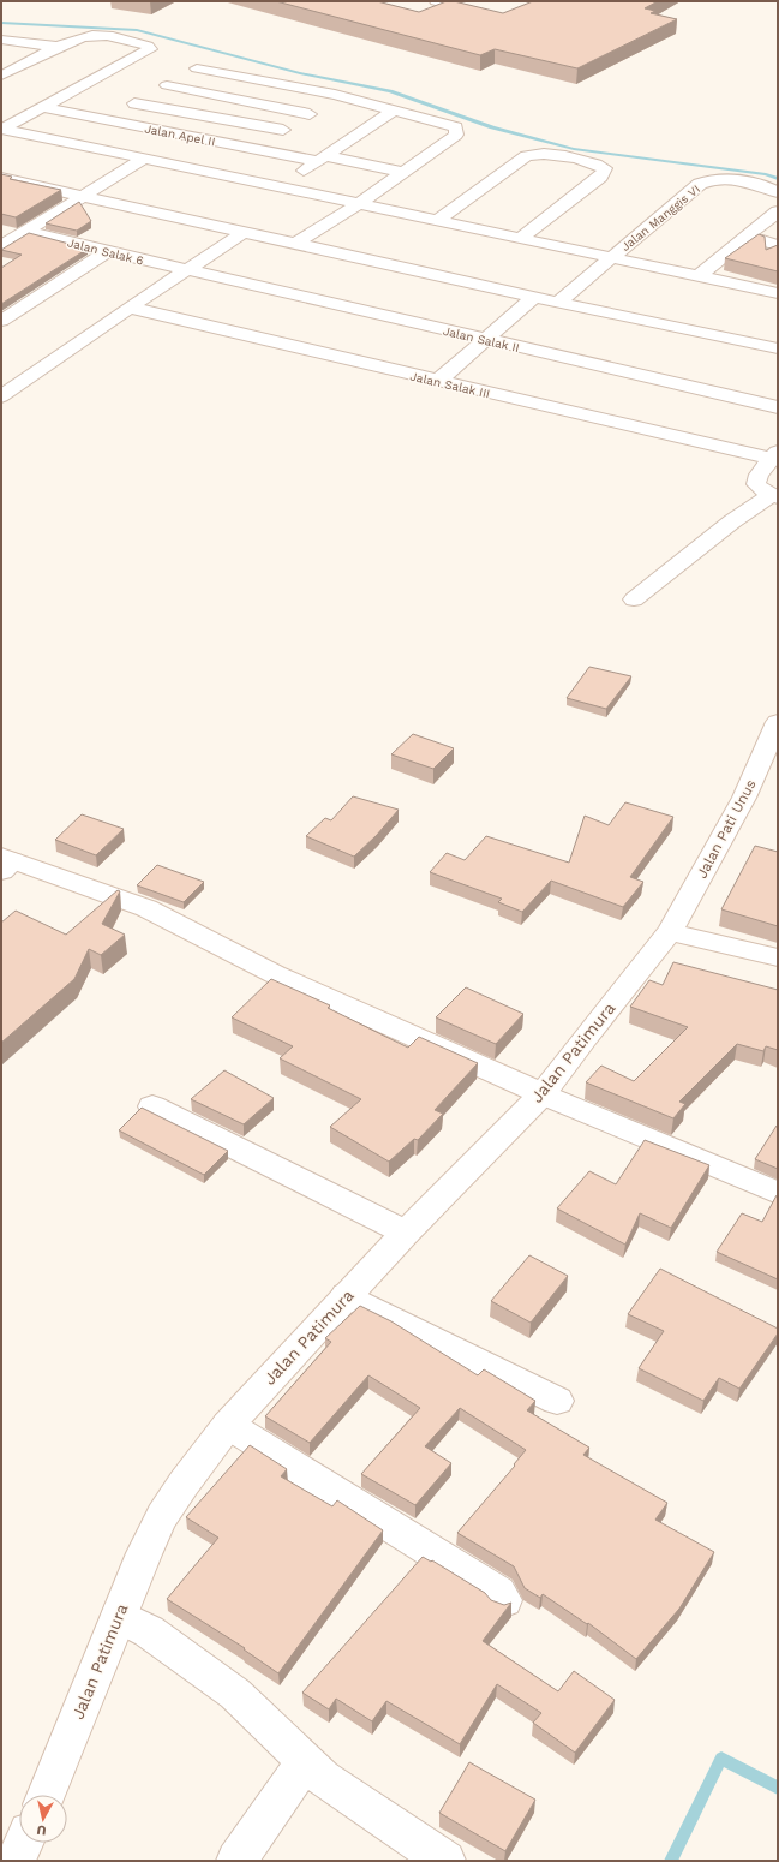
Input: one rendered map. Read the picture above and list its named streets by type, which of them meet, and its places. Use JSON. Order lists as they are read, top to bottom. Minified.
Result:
{"streets":{"street":["Jalan Apel II","Jalan Manggis VI","Jalan Salak 6","Jalan Salak II","Jalan Salak III","Jalan Pati Unus","Jalan Patimura"]},"crossings":[["Jalan Salak 6","Jalan Salak II"],["Jalan Pati Unus","Jalan Patimura"]],"north":"bottom"}
